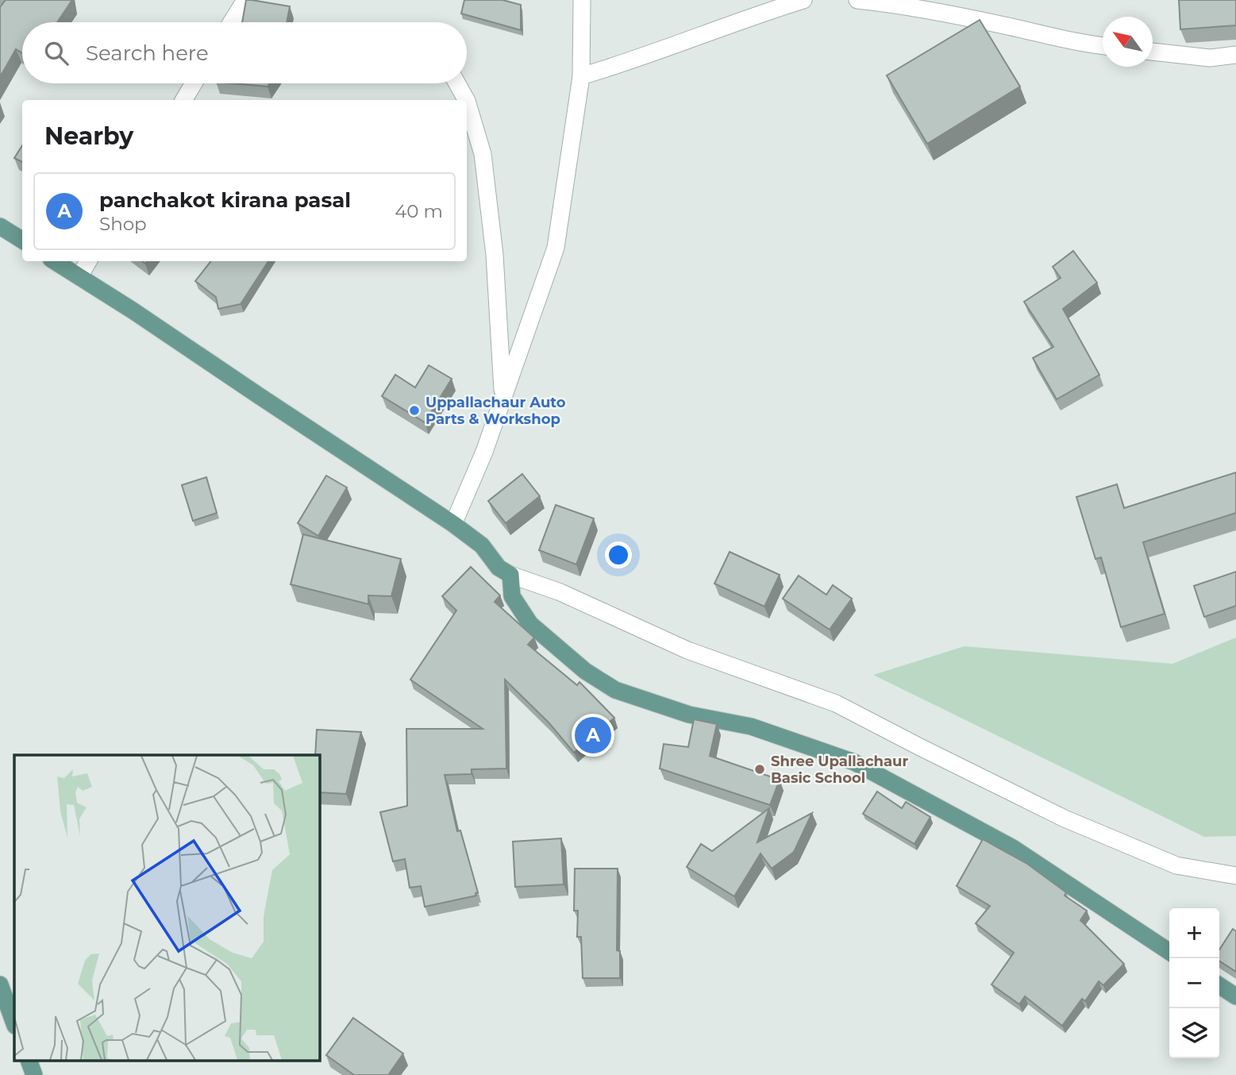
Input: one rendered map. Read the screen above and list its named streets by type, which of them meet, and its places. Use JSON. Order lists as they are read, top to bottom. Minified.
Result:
{"places":["Uppallachaur Auto Parts & Workshop","Shree Upallachaur Basic School"],"north":"top left","page":{"search":"Search here","heading":"Nearby","list":[{"mark":"A","name":"panchakot kirana pasal","note":"Shop","value":"40 m"}],"pins":"A","map_buttons":["+","−"]}}
